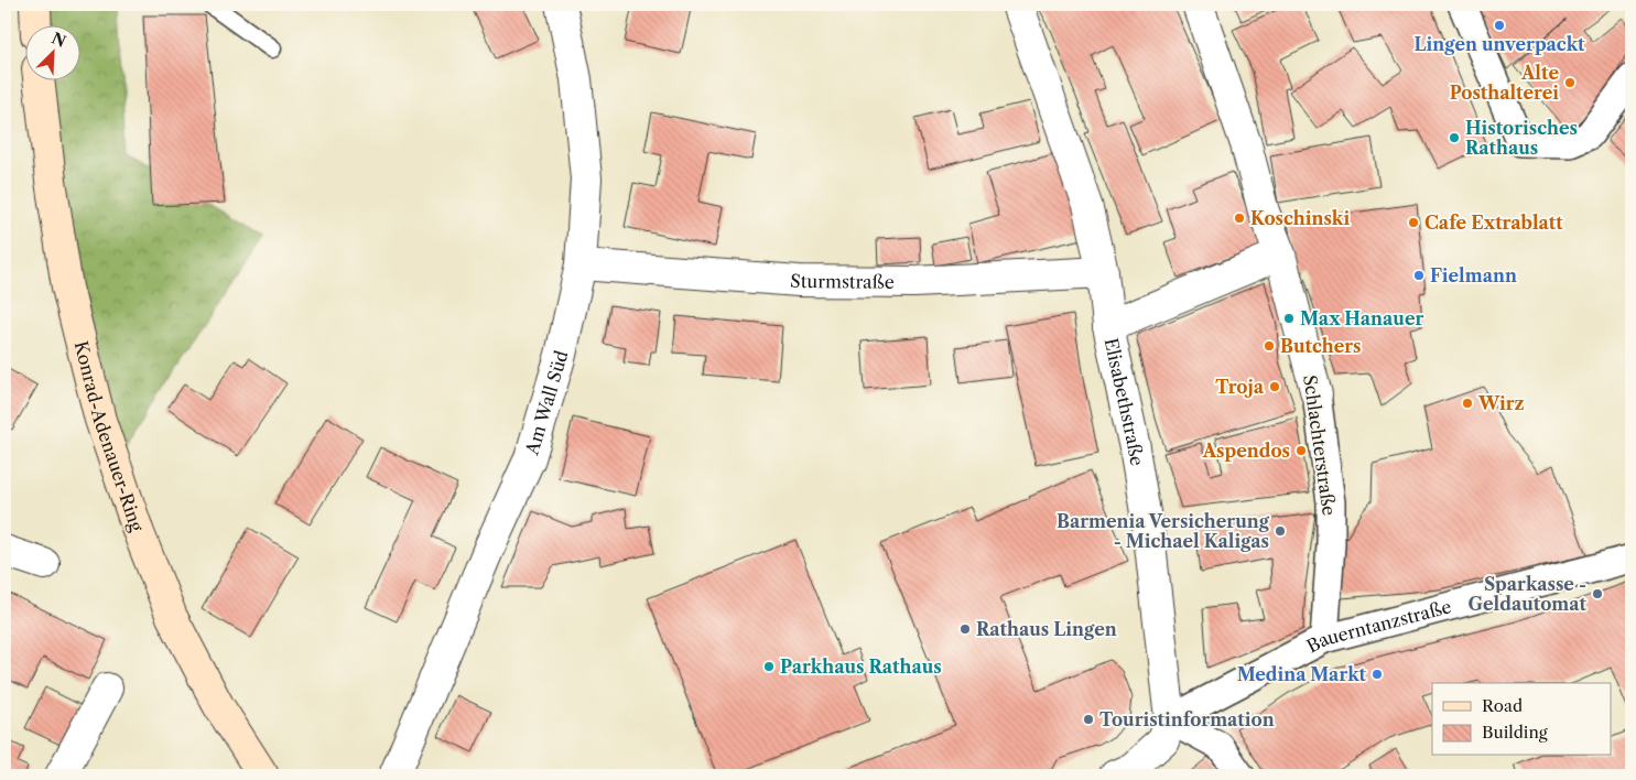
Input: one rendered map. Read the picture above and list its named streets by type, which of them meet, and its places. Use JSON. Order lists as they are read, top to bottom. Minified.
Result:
{"streets":{"main road":["Konrad-Adenauer-Ring"],"street":["Sturmstraße","Am Wall Süd","Elisabethstraße","Schlachterstraße","Bauerntanzstraße"]},"crossings":[["Sturmstraße","Am Wall Süd"],["Sturmstraße","Elisabethstraße"],["Elisabethstraße","Bauerntanzstraße"],["Schlachterstraße","Bauerntanzstraße"]],"places":["Lingen unverpackt","Alte Posthalterei","Historisches Rathaus","Koschinski","Cafe Extrablatt","Fielmann","Max Hanauer","Butchers","Troja","Wirz","Aspendos","Barmenia Versicherung - Michael Kaligas","Sparkasse - Geldautomat","Rathaus Lingen","Parkhaus Rathaus","Medina Markt","Touristinformation"],"legend":["Road","Building"],"north":"top right"}
